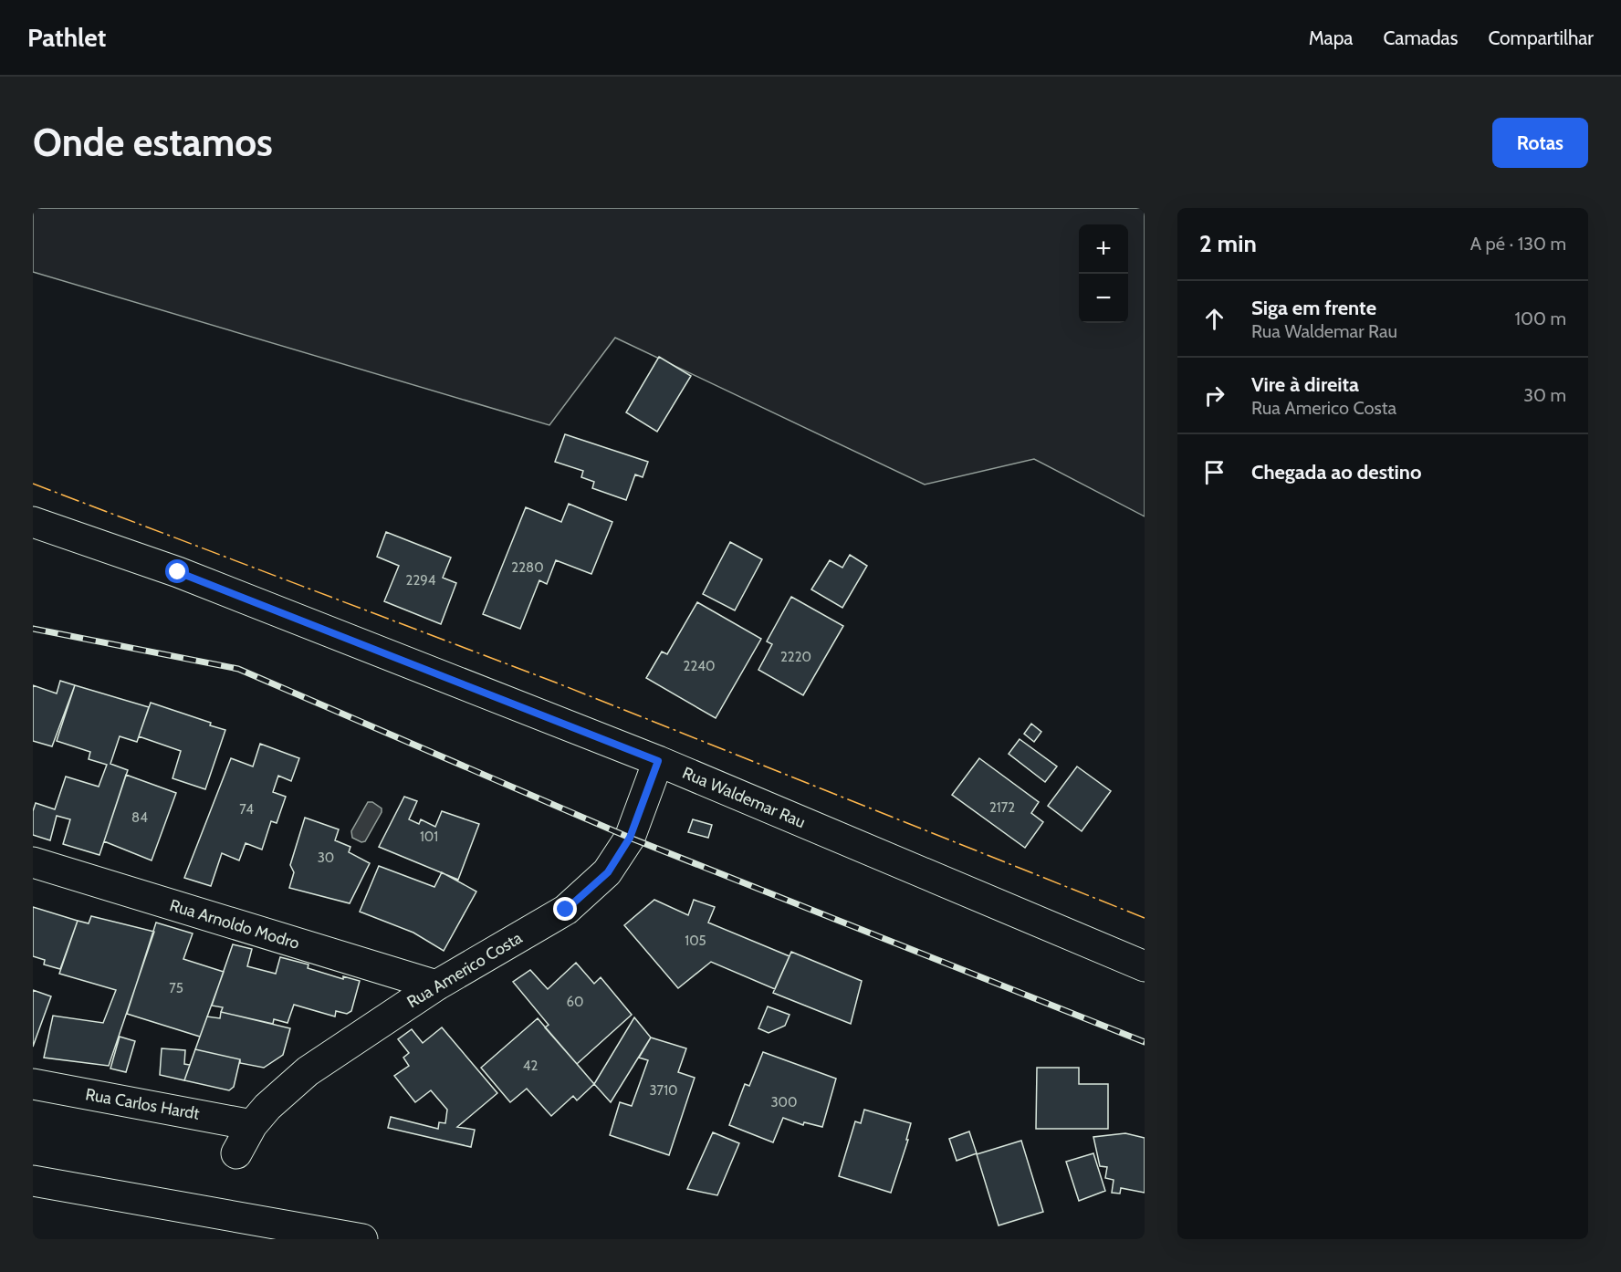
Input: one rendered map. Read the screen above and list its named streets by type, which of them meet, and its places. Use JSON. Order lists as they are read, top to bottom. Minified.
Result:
{"streets":{"main road":["Rua Waldemar Rau","Rua Arnoldo Modro","Rua Americo Costa","Rua Carlos Hardt"]},"crossings":[["Rua Waldemar Rau","Rua Americo Costa"],["Rua Arnoldo Modro","Rua Americo Costa"],["Rua Americo Costa","Rua Carlos Hardt"]],"house_numbers":["2280","2294","2220","2240","2172","74","84","101","30","105","75","60","42","3710","300"],"page":{"header":"Pathlet","nav":["Mapa","Camadas","Compartilhar"],"buttons":"Rotas","title":"Onde estamos","heading":["2 min","A pé · 130 m"],"map_buttons":["+","−"],"list":[["Siga em frente","Rua Waldemar Rau","100 m"],["Vire à direita","Rua Americo Costa","30 m"],"Chegada ao destino"]}}
